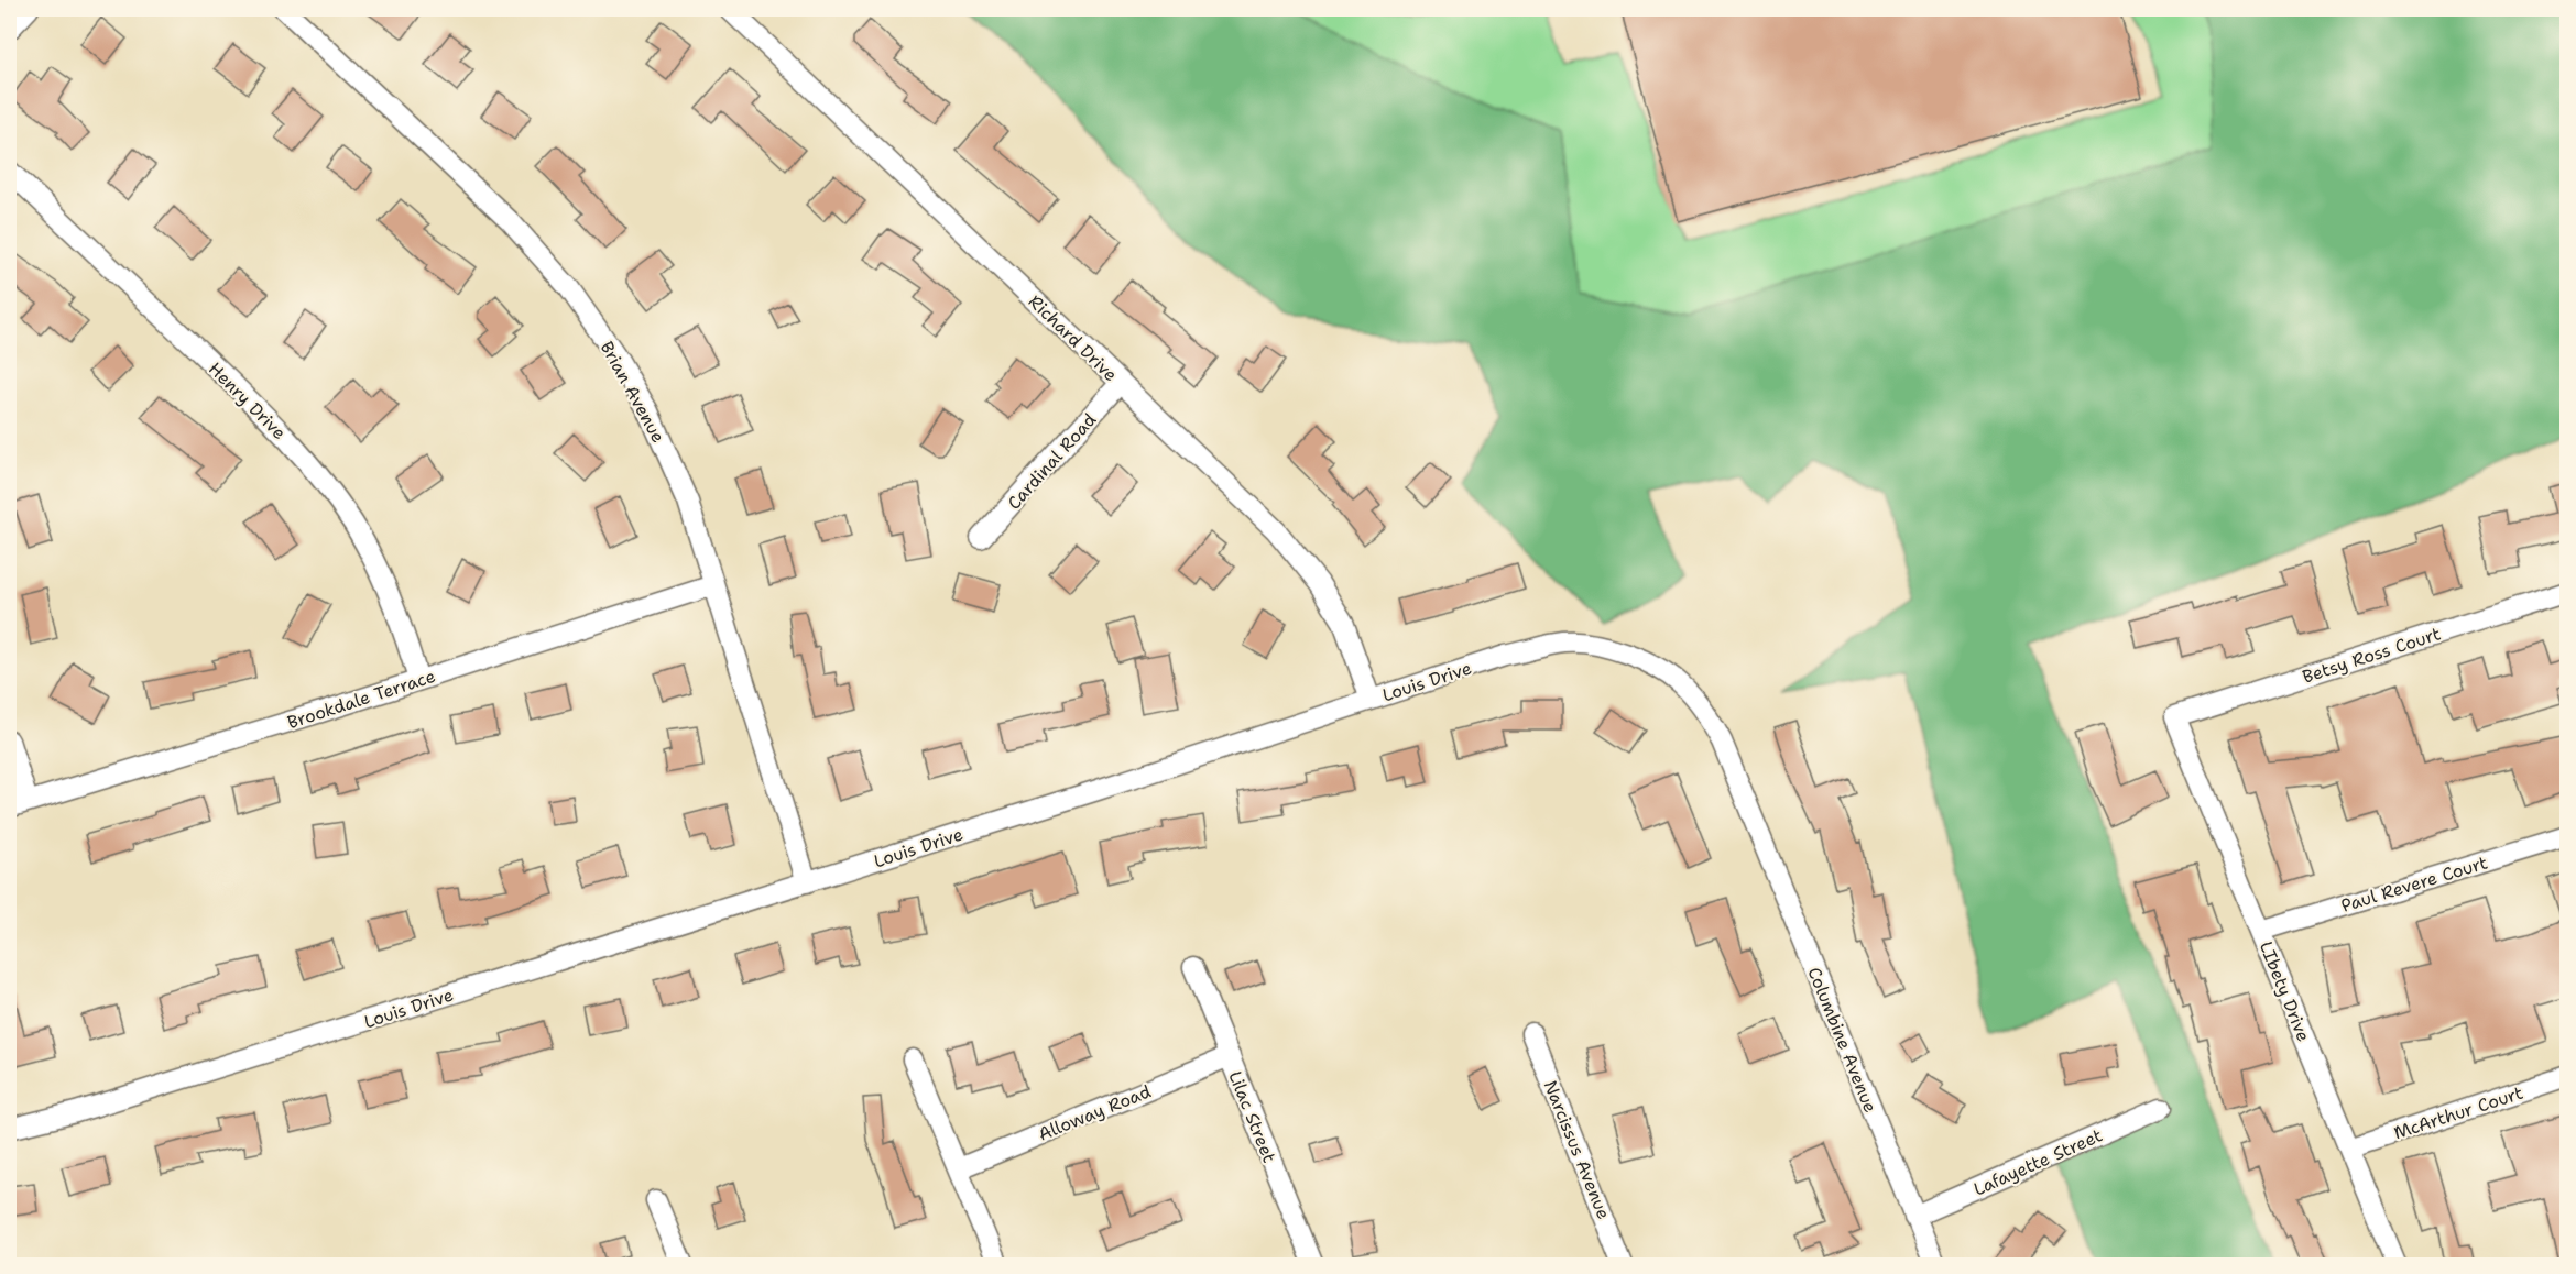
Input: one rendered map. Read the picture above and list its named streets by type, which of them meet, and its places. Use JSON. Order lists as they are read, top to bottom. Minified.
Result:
{"streets":{"street":["Richard Drive","Brian Avenue","Henry Drive","Cardinal Road","Betsy Ross Court","Louis Drive","Brookdale Terrace","Paul Revere Court","LIbety Drive","Columbine Avenue","Alloway Road","McArthur Court","Lilac Street","Narcissus Avenue","Lafayette Street"]},"crossings":[["Richard Drive","Cardinal Road"],["Richard Drive","Louis Drive"],["Brian Avenue","Louis Drive"],["Brian Avenue","Brookdale Terrace"],["Henry Drive","Brookdale Terrace"],["Betsy Ross Court","LIbety Drive"],["Louis Drive","Columbine Avenue"],["Paul Revere Court","LIbety Drive"],["LIbety Drive","McArthur Court"],["Columbine Avenue","Lafayette Street"],["Alloway Road","Lilac Street"]]}
